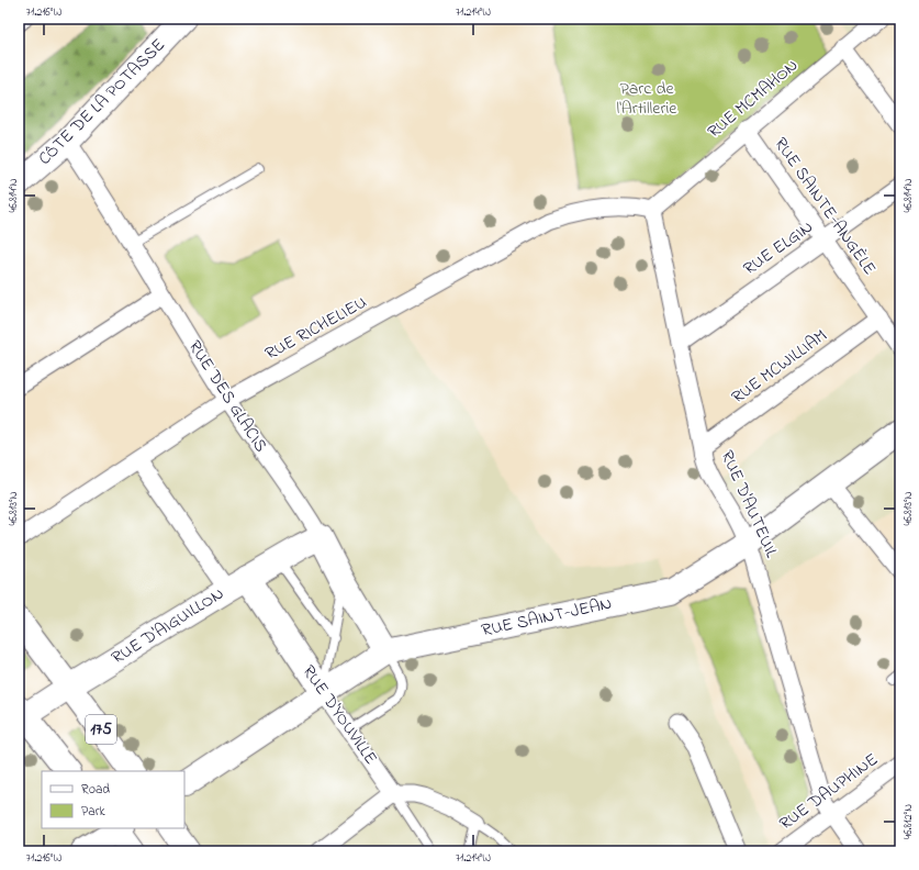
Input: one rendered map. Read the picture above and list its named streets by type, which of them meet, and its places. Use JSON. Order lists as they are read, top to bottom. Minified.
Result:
{"streets":{"street":["RUE MCMAHON","CÔTE DE LA POTASSE","RUE SAINTE-ANGÈLE","RUE ELGIN","RUE RICHELIEU","RUE MCWILLIAM","RUE DES GLACIS","RUE D'AUTEUIL","RUE SAINT-JEAN","RUE D'AIGUILLON","RUE D'YOUVILLE","175","RUE DAUPHINE"]},"crossings":[["RUE MCMAHON","RUE SAINTE-ANGÈLE"],["RUE MCMAHON","RUE RICHELIEU"],["RUE MCMAHON","RUE D'AUTEUIL"],["CÔTE DE LA POTASSE","RUE DES GLACIS"],["RUE SAINTE-ANGÈLE","RUE ELGIN"],["RUE SAINTE-ANGÈLE","RUE MCWILLIAM"],["RUE ELGIN","RUE D'AUTEUIL"],["RUE RICHELIEU","RUE DES GLACIS"],["RUE RICHELIEU","RUE D'AUTEUIL"],["RUE RICHELIEU","RUE D'YOUVILLE"],["RUE MCWILLIAM","RUE D'AUTEUIL"],["RUE DES GLACIS","RUE SAINT-JEAN"],["RUE DES GLACIS","RUE D'AIGUILLON"],["RUE D'AUTEUIL","RUE SAINT-JEAN"],["RUE D'AUTEUIL","RUE DAUPHINE"],["RUE SAINT-JEAN","RUE D'YOUVILLE"],["RUE D'AIGUILLON","RUE D'YOUVILLE"],["RUE D'AIGUILLON","175"]],"parks":["Parc de l'Artillerie"],"legend":["Road","Park"],"coordinates":["71.216°W","71.214°W","46.814°N","46.813°N","46.812°N"]}
